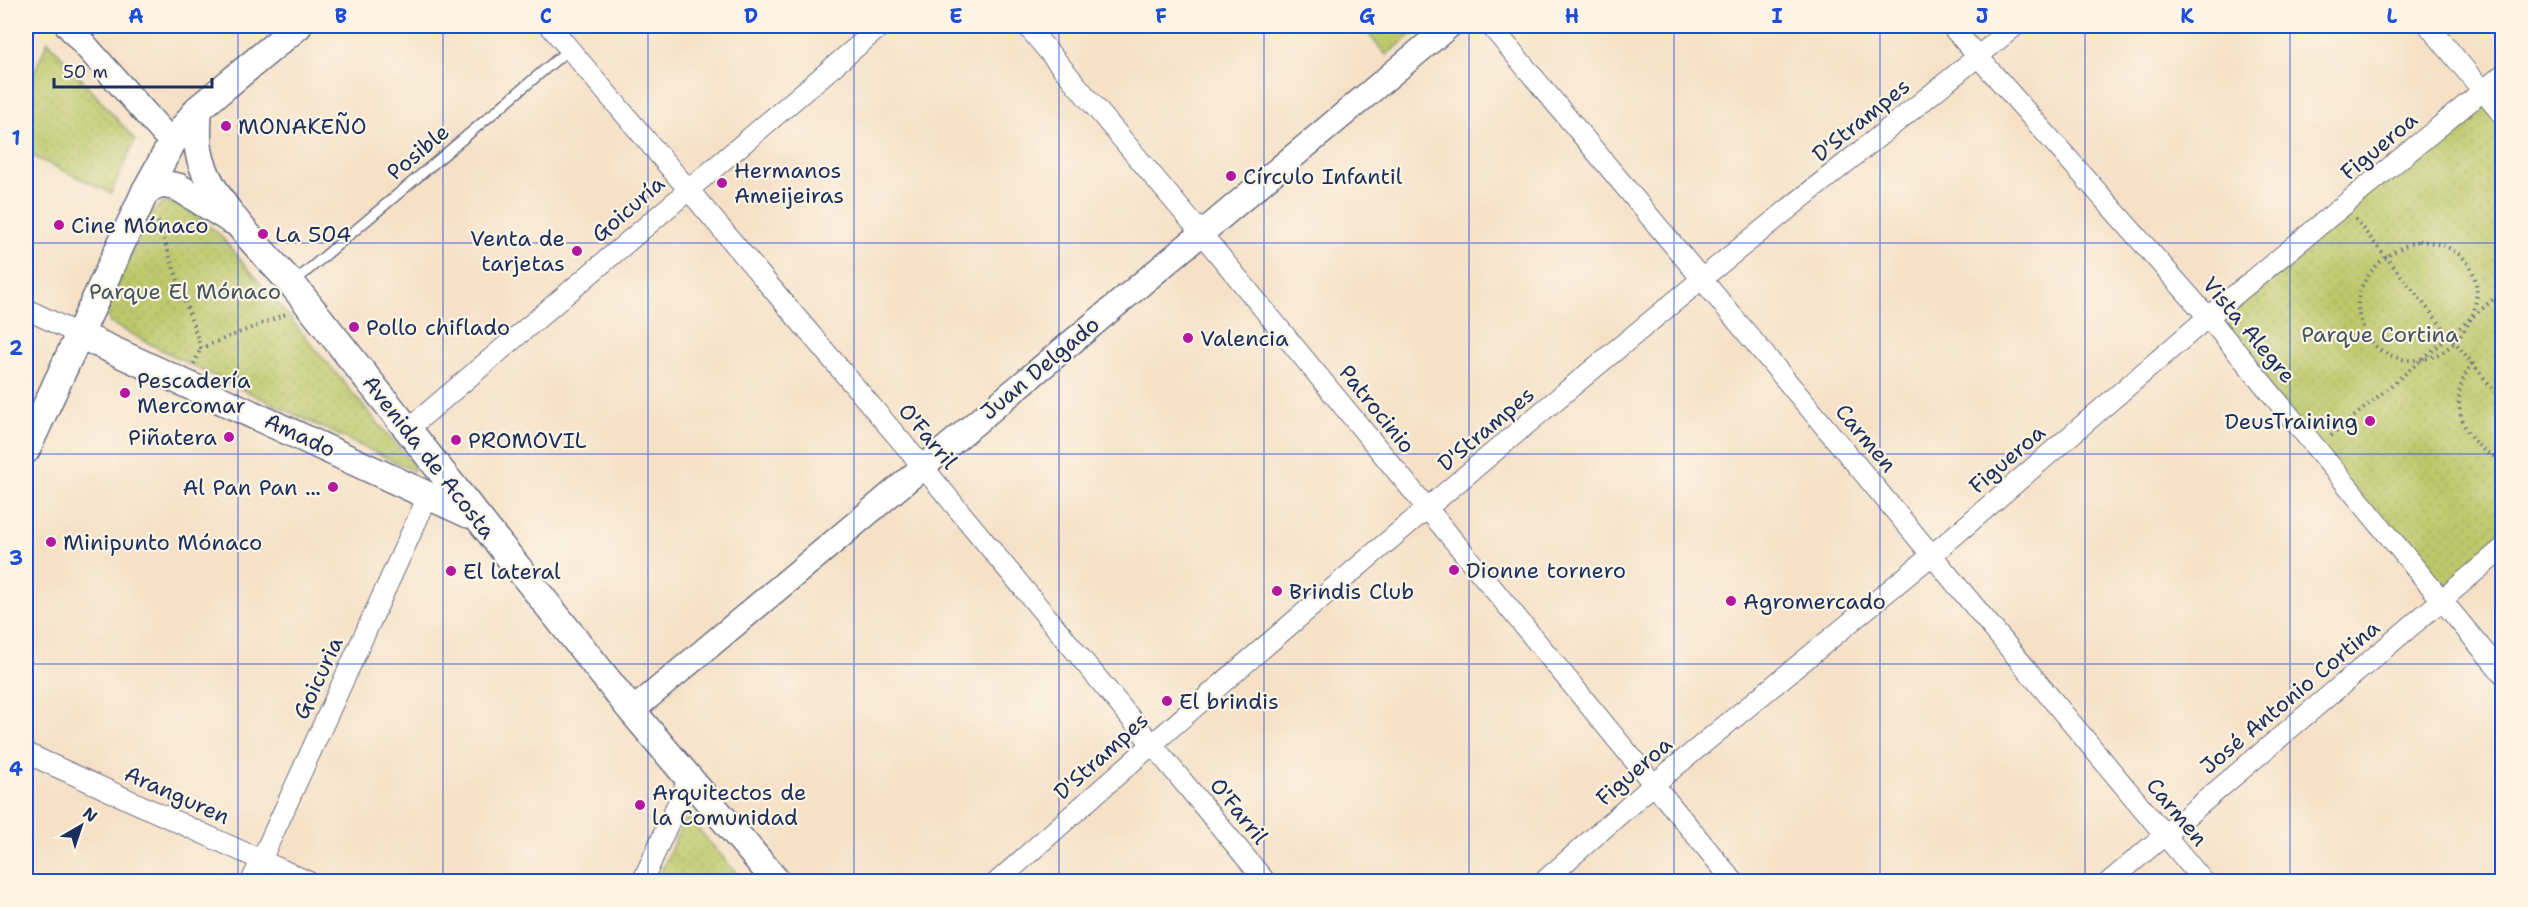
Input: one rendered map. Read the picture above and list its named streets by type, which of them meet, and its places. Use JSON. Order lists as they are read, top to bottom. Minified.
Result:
{"streets":{"main road":["Amado","Avenida de Acosta"],"street":["D'Strampes","Figueroa","Goicuría","Vista Alegre","Juan Delgado","Patrocinio","O'Farril","Carmen","Goicuria","José Antonio Cortina","Aranguren"],"lane":["Posible"]},"crossings":[["D'Strampes","Vista Alegre"],["D'Strampes","Patrocinio"],["D'Strampes","O'Farril"],["D'Strampes","Carmen"],["Figueroa","Vista Alegre"],["Figueroa","Patrocinio"],["Figueroa","Carmen"],["Posible","O'Farril"],["Posible","Avenida de Acosta"],["Goicuría","O'Farril"],["Goicuría","Avenida de Acosta"],["Vista Alegre","José Antonio Cortina"],["Juan Delgado","Patrocinio"],["Juan Delgado","O'Farril"],["Juan Delgado","Avenida de Acosta"],["Amado","Avenida de Acosta"],["Amado","Goicuria"],["Carmen","José Antonio Cortina"],["Goicuria","Aranguren"]],"parks":["Parque El Mónaco","Parque Cortina"],"places":["MONAKEÑO","Círculo Infantil","Hermanos Ameijeiras","Cine Mónaco","La 504","Venta de tarjetas","Pollo chiflado","Valencia","Pescadería Mercomar","DeusTraining","Piñatera","PROMOVIL","Al Pan Pan ...","Minipunto Mónaco","Dionne tornero","El lateral","Brindis Club","Agromercado","El brindis","Arquitectos de la Comunidad"],"scale_bar":"50 m","north":"top right","grid":{"columns":["A","B","C","D","E","F","G","H","I","J","K","L"],"rows":["1","2","3","4"]}}
